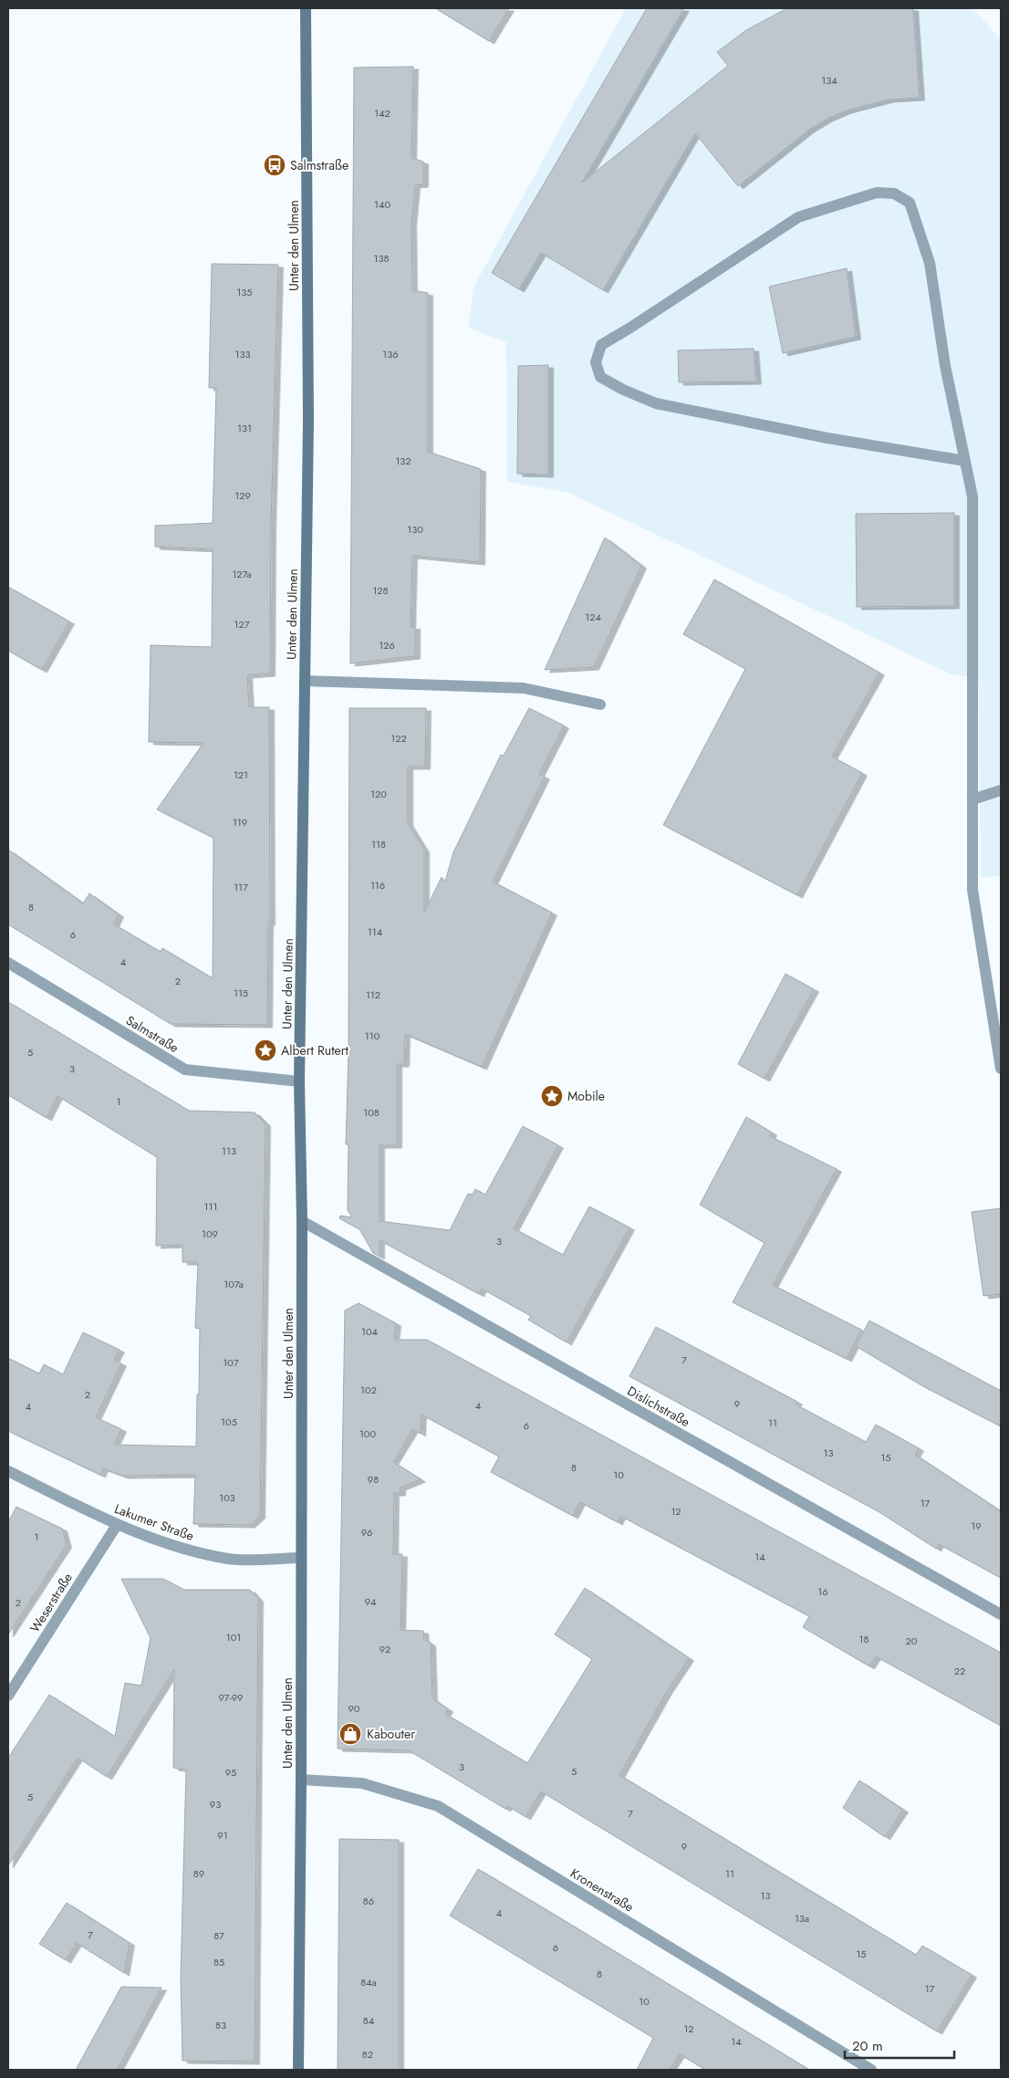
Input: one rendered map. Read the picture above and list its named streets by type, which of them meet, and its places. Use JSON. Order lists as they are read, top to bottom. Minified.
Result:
{"streets":{"street":["Unter den Ulmen","Salmstraße","Dislichstraße","Lakumer Straße","Weserstraße","Kronenstraße"]},"crossings":[["Unter den Ulmen","Salmstraße"],["Unter den Ulmen","Dislichstraße"],["Unter den Ulmen","Lakumer Straße"],["Unter den Ulmen","Kronenstraße"],["Lakumer Straße","Weserstraße"]],"places":{"bus stop":["Salmstraße"],"place":["Albert Rutert","Mobile"],"shop":["Kabouter"]},"house_numbers":["134","142","140","138","135","133","136","131","132","129","130","127a","128","124","127","126","122","121","120","119","118","116","117","8","114","6","4","2","115","112","110","5","3","1","108","113","111","109","3","107a","104","7","107","102","2","9","4","4","105","11","6","100","13","15","8","10","98","103","17","12","19","96","1","14","16","94","2","101","18","20","92","22","97-99","90","3","5","95","5","93","7","91","9","89","11","13","86","4","13a","7","87","6","15","85","8","84a","17","10","84","83","12","14","82"],"scale_bar":"20 m"}
